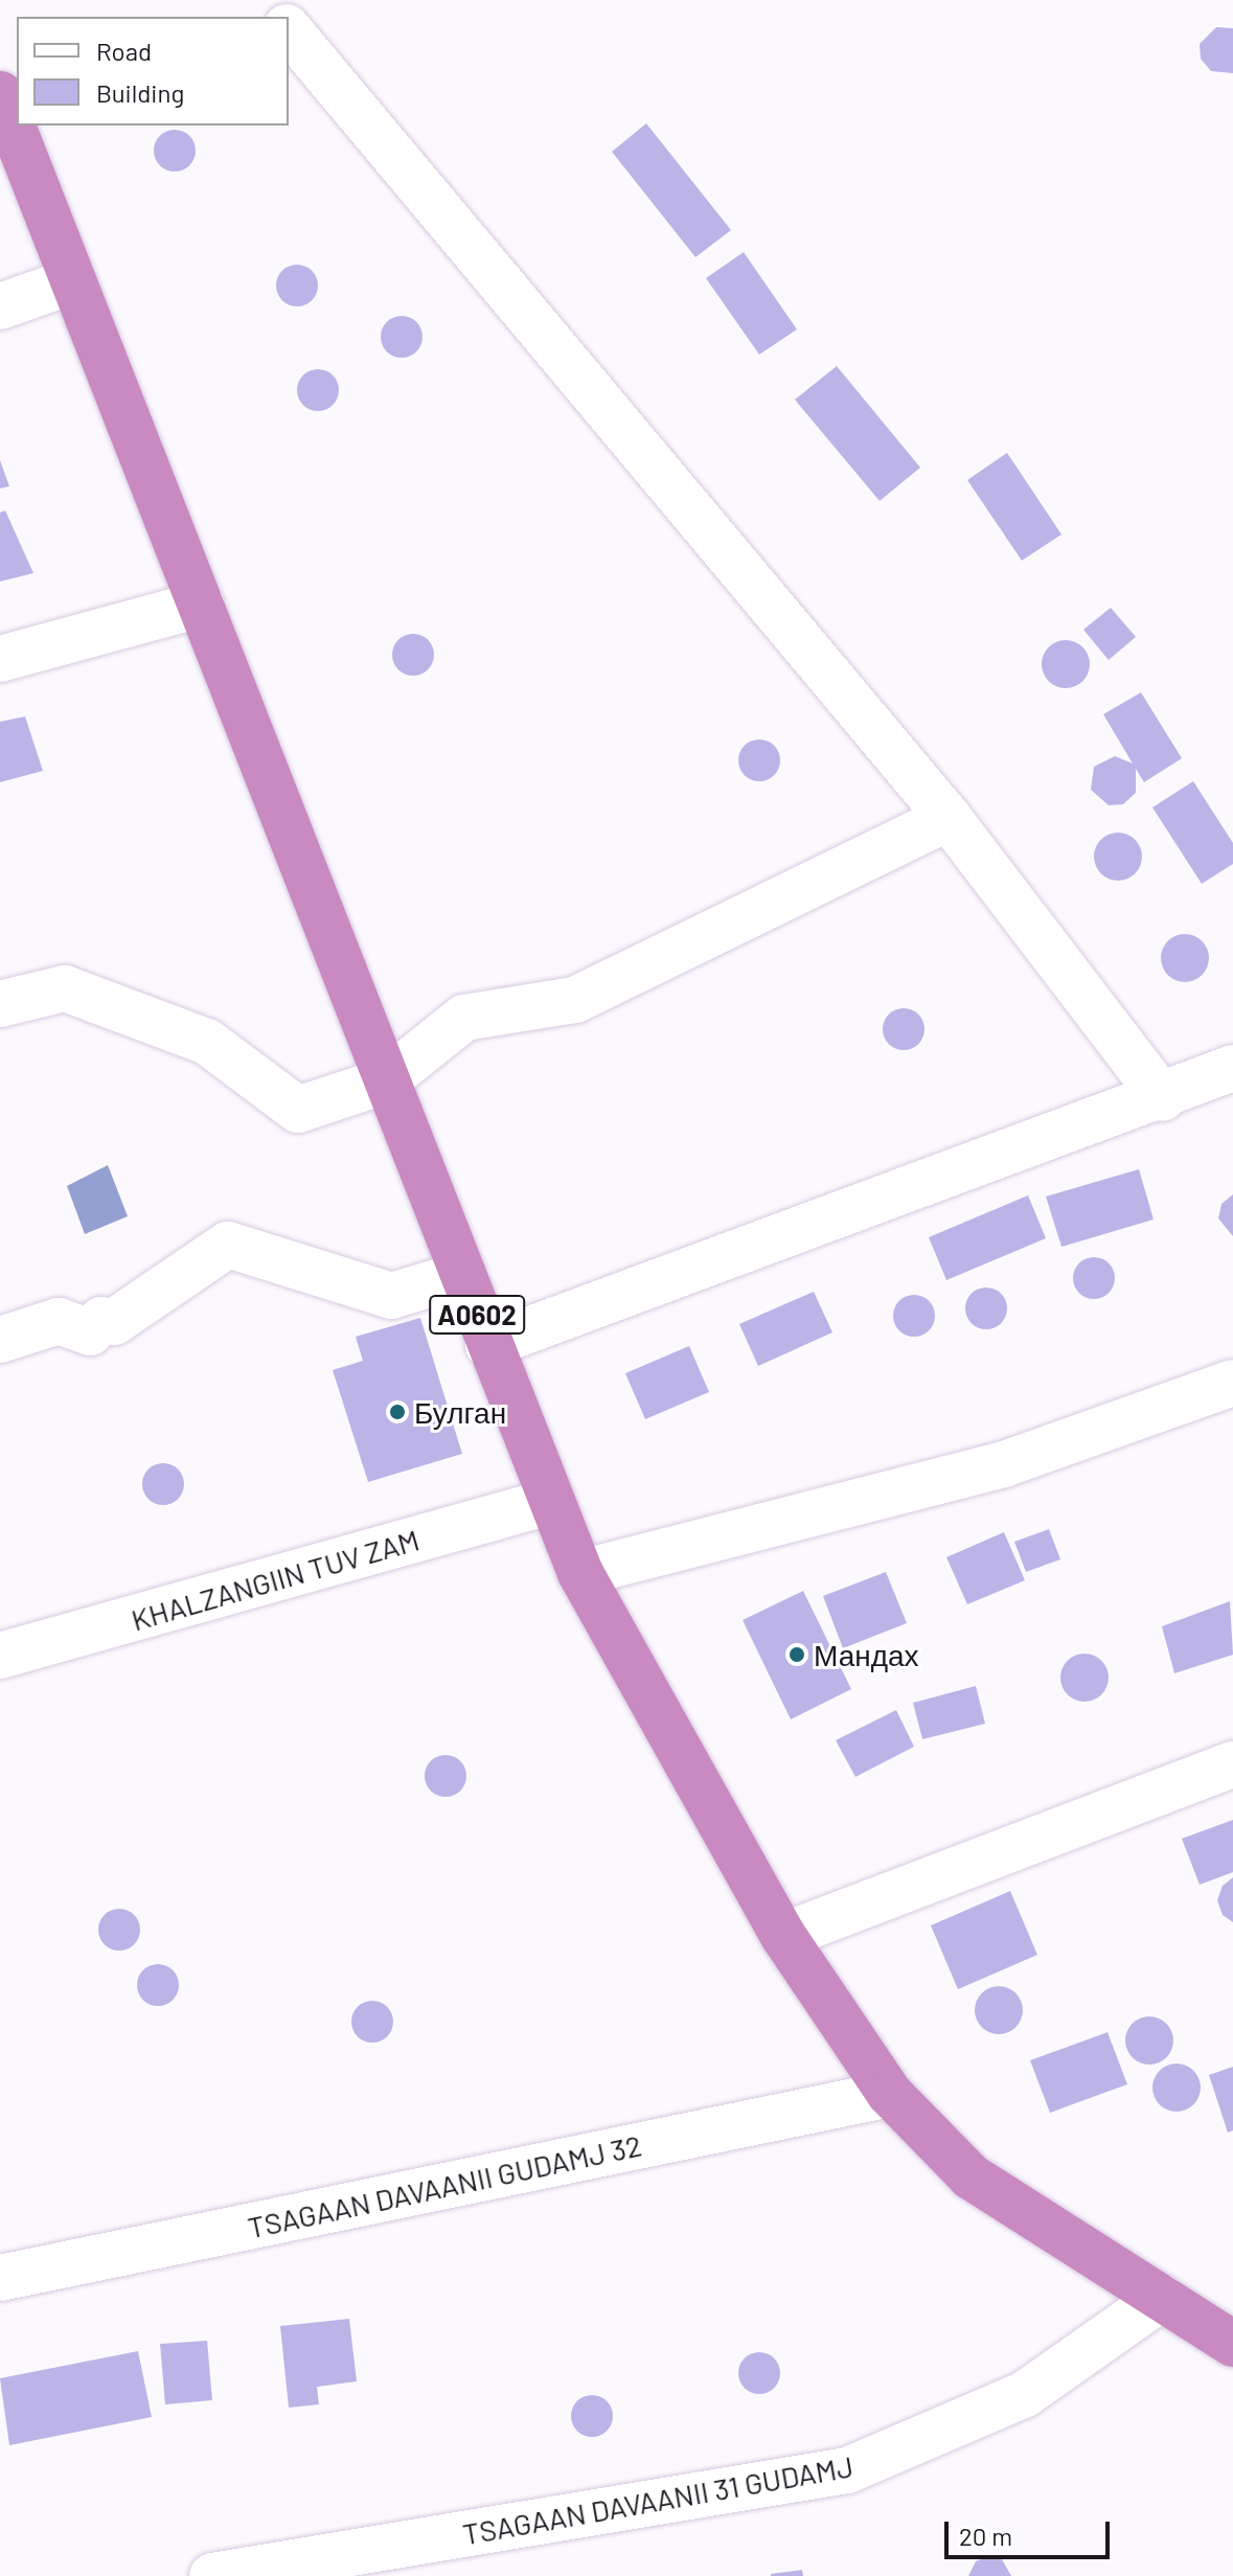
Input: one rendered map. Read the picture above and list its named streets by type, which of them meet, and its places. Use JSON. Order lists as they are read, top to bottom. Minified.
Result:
{"streets":{"highway":["A0602"],"street":["KHALZANGIIN TUV ZAM","TSAGAAN DAVAANII GUDAMJ 32","TSAGAAN DAVAANII 31 GUDAMJ"]},"crossings":[["A0602","KHALZANGIIN TUV ZAM"],["A0602","TSAGAAN DAVAANII GUDAMJ 32"],["A0602","TSAGAAN DAVAANII 31 GUDAMJ"]],"places":["Булган","Мандах"],"legend":["Road","Building"],"scale_bar":"20 m"}
